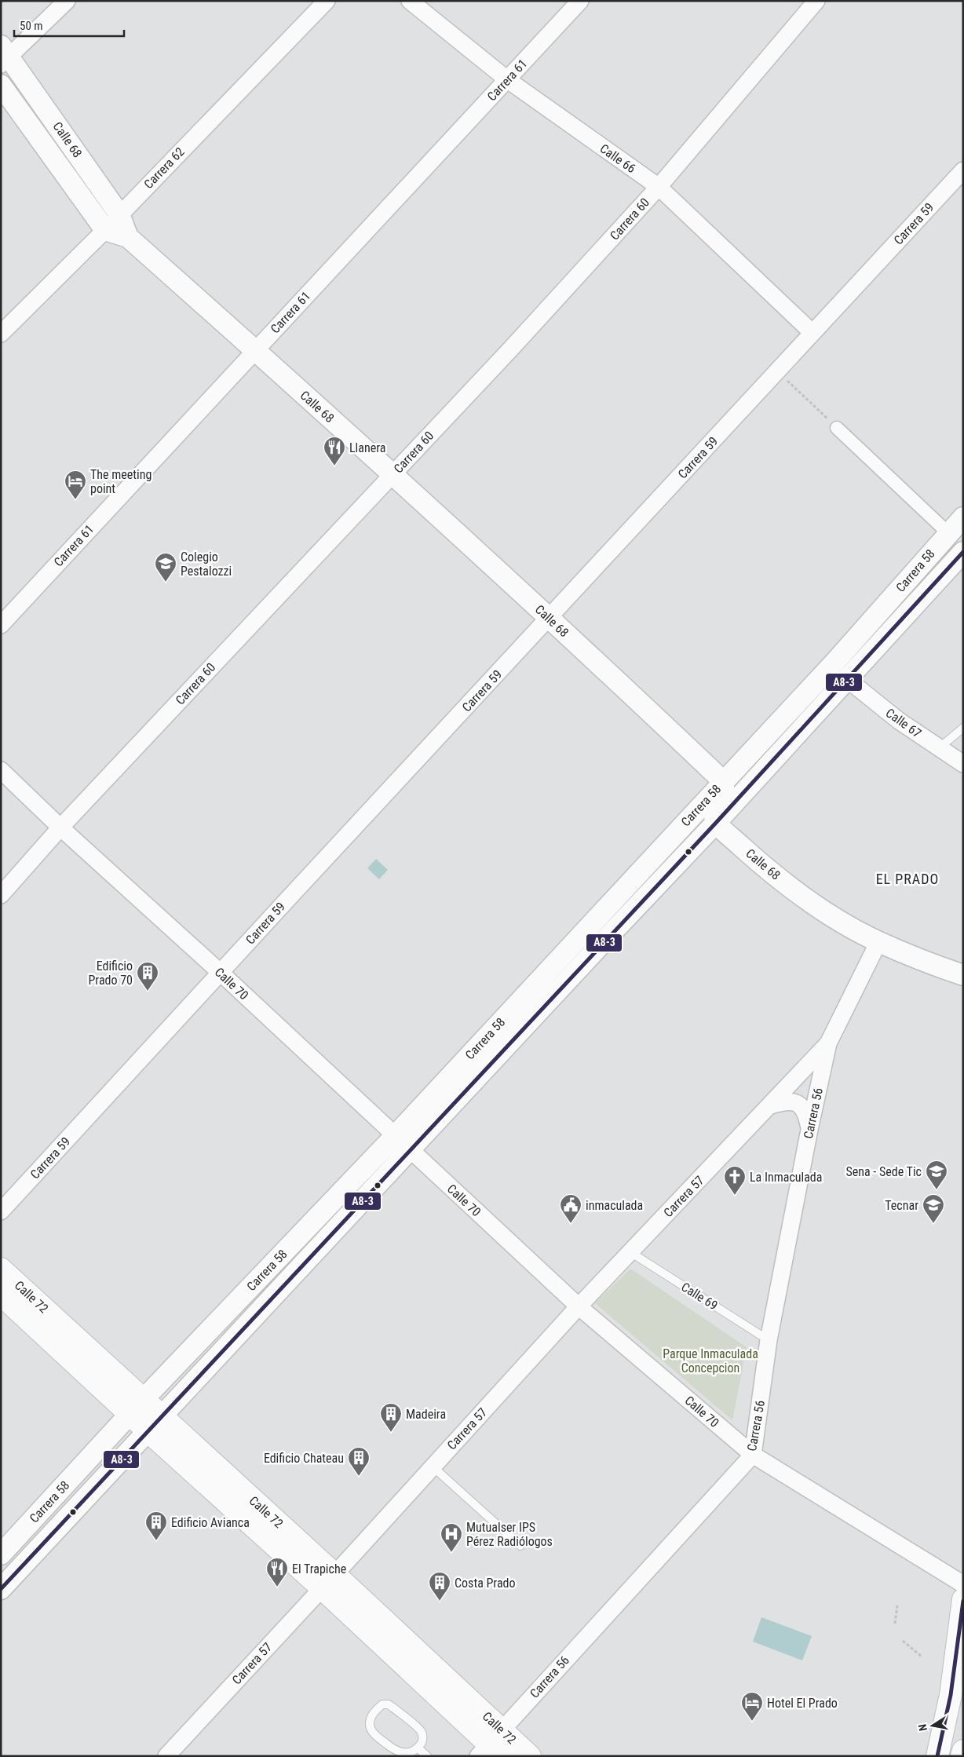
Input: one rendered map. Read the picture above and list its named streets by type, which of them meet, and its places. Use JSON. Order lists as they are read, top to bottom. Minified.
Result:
{"streets":{"main road":["Calle 72"],"street":["Carrera 61","Calle 68","Calle 66","Carrera 62","Carrera 60","Carrera 59","Carrera 58","Calle 67","Calle 70","Carrera 56","Carrera 57"],"lane":["Calle 69"]},"crossings":[["Carrera 61","Calle 68"],["Carrera 61","Calle 66"],["Calle 68","Carrera 62"],["Calle 68","Carrera 60"],["Calle 68","Carrera 59"],["Calle 68","Carrera 58"],["Calle 68","Carrera 57"],["Calle 66","Carrera 60"],["Calle 66","Carrera 59"],["Carrera 60","Calle 70"],["Carrera 59","Calle 70"],["Carrera 58","Calle 67"],["Carrera 58","Calle 70"],["Carrera 58","Calle 72"],["Calle 70","Carrera 56"],["Calle 70","Carrera 57"],["Carrera 56","Carrera 57"],["Carrera 56","Calle 69"],["Carrera 56","Calle 72"],["Carrera 57","Calle 69"],["Carrera 57","Calle 72"]],"districts":["EL PRADO"],"parks":["Parque Inmaculada Concepcion"],"places":{"restaurant":["Llanera","El Trapiche"],"hotel":["The meeting point","Hotel El Prado"],"school or university":["Colegio Pestalozzi","Sena - Sede Tic","Tecnar"],"building":["Edificio Prado 70","Madeira","Edificio Chateau","Edificio Avianca","Costa Prado"],"church":["La Inmaculada"],"public building":["inmaculada"],"hospital":["Mutualser IPS Pérez Radiólogos"]},"lines":["transit line A8-3"],"scale_bar":"50 m","north":"left"}
